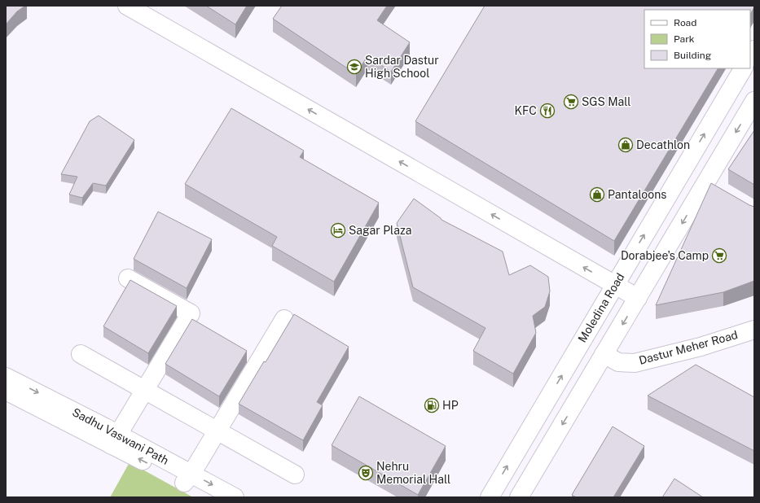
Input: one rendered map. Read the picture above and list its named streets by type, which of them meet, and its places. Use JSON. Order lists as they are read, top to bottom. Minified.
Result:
{"streets":{"street":["Moledina Road","Dastur Meher Road","Sadhu Vaswani Path"]},"places":{"school or university":["Sardar Dastur High School"],"supermarket":["SGS Mall","Dorabjee's Camp"],"restaurant":["KFC"],"shop":["Decathlon","Pantaloons"],"hotel":["Sagar Plaza"],"fuel station":["HP"],"theatre":["Nehru Memorial Hall"]},"legend":["Road","Park","Building"]}
